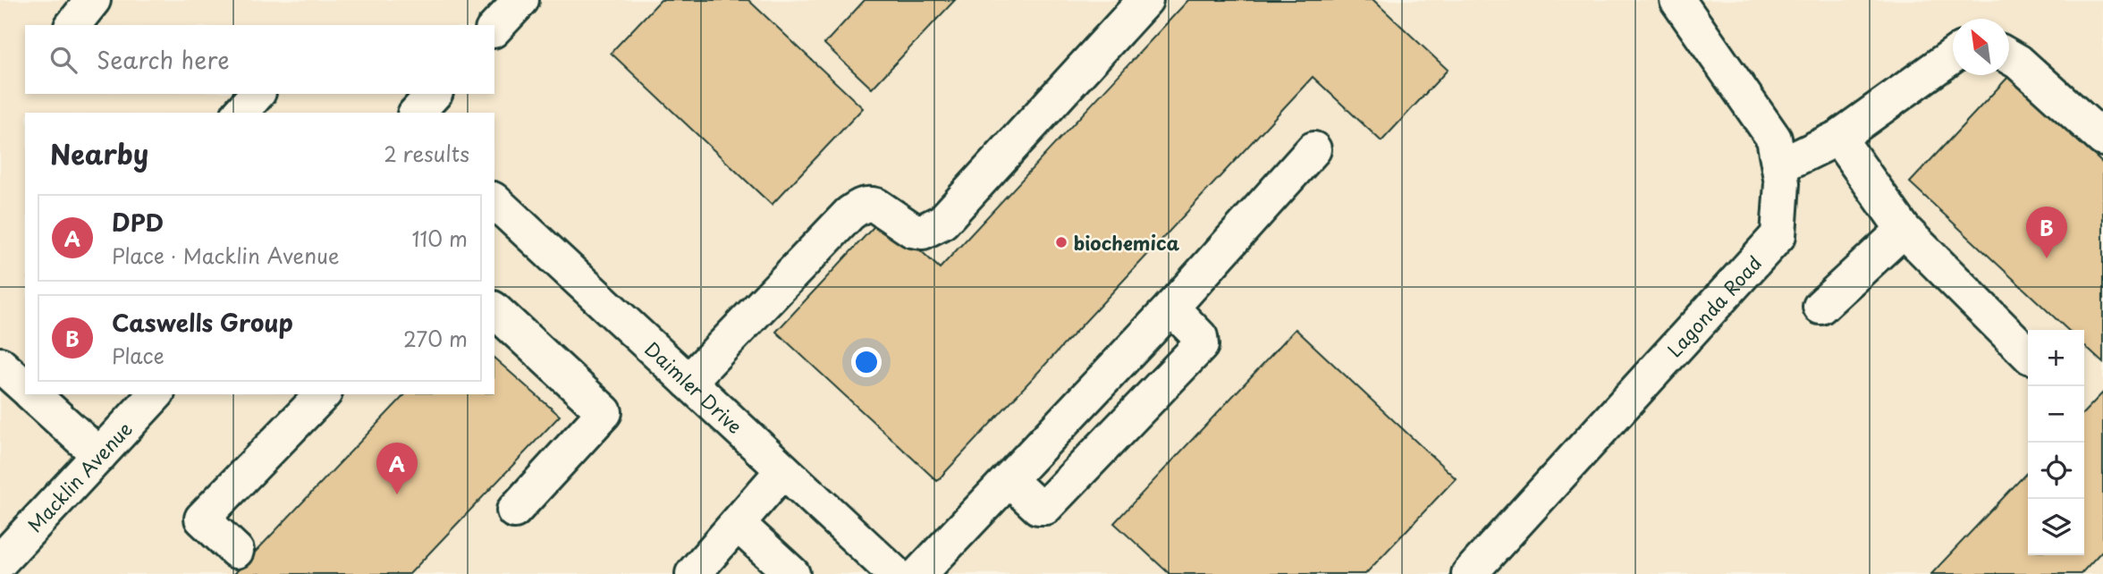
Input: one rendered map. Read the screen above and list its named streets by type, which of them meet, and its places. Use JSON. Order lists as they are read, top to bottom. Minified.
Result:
{"streets":{"street":["Lagonda Road","Daimler Drive","Macklin Avenue"]},"places":["biochemica"],"north":"top left","page":{"search":"Search here","heading":["Nearby","2 results"],"list":[{"mark":"A","name":"DPD","note":"Place · Macklin Avenue","value":"110 m"},{"mark":"B","name":"Caswells Group","note":"Place","value":"270 m"}],"pins":["B","A"],"map_buttons":["+","−"]}}
